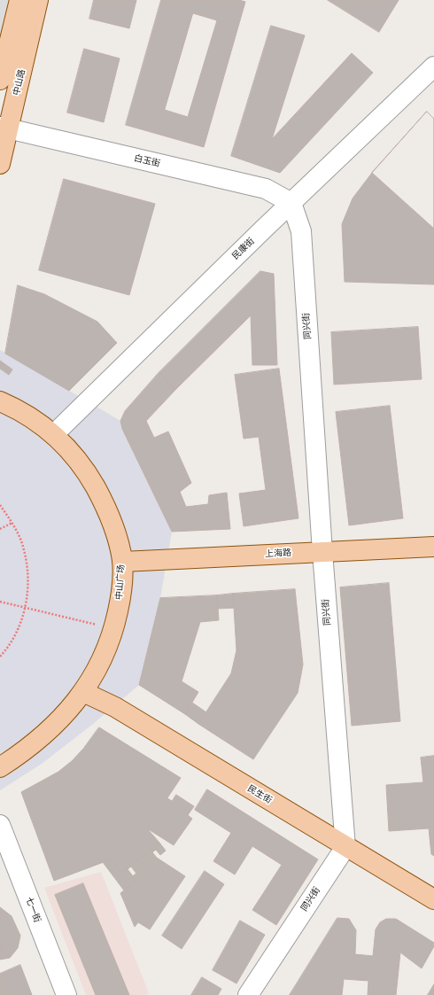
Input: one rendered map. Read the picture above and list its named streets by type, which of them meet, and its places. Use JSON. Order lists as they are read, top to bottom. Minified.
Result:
{"streets":{"main road":["中山路","上海路","中山广场","民生街"],"street":["白玉街","民康街","同兴街","七一街"]},"crossings":[["中山路","白玉街"],["白玉街","民康街"],["白玉街","同兴街"],["民康街","同兴街"],["民康街","中山广场"],["同兴街","上海路"],["同兴街","民生街"],["上海路","中山广场"],["中山广场","民生街"]]}
